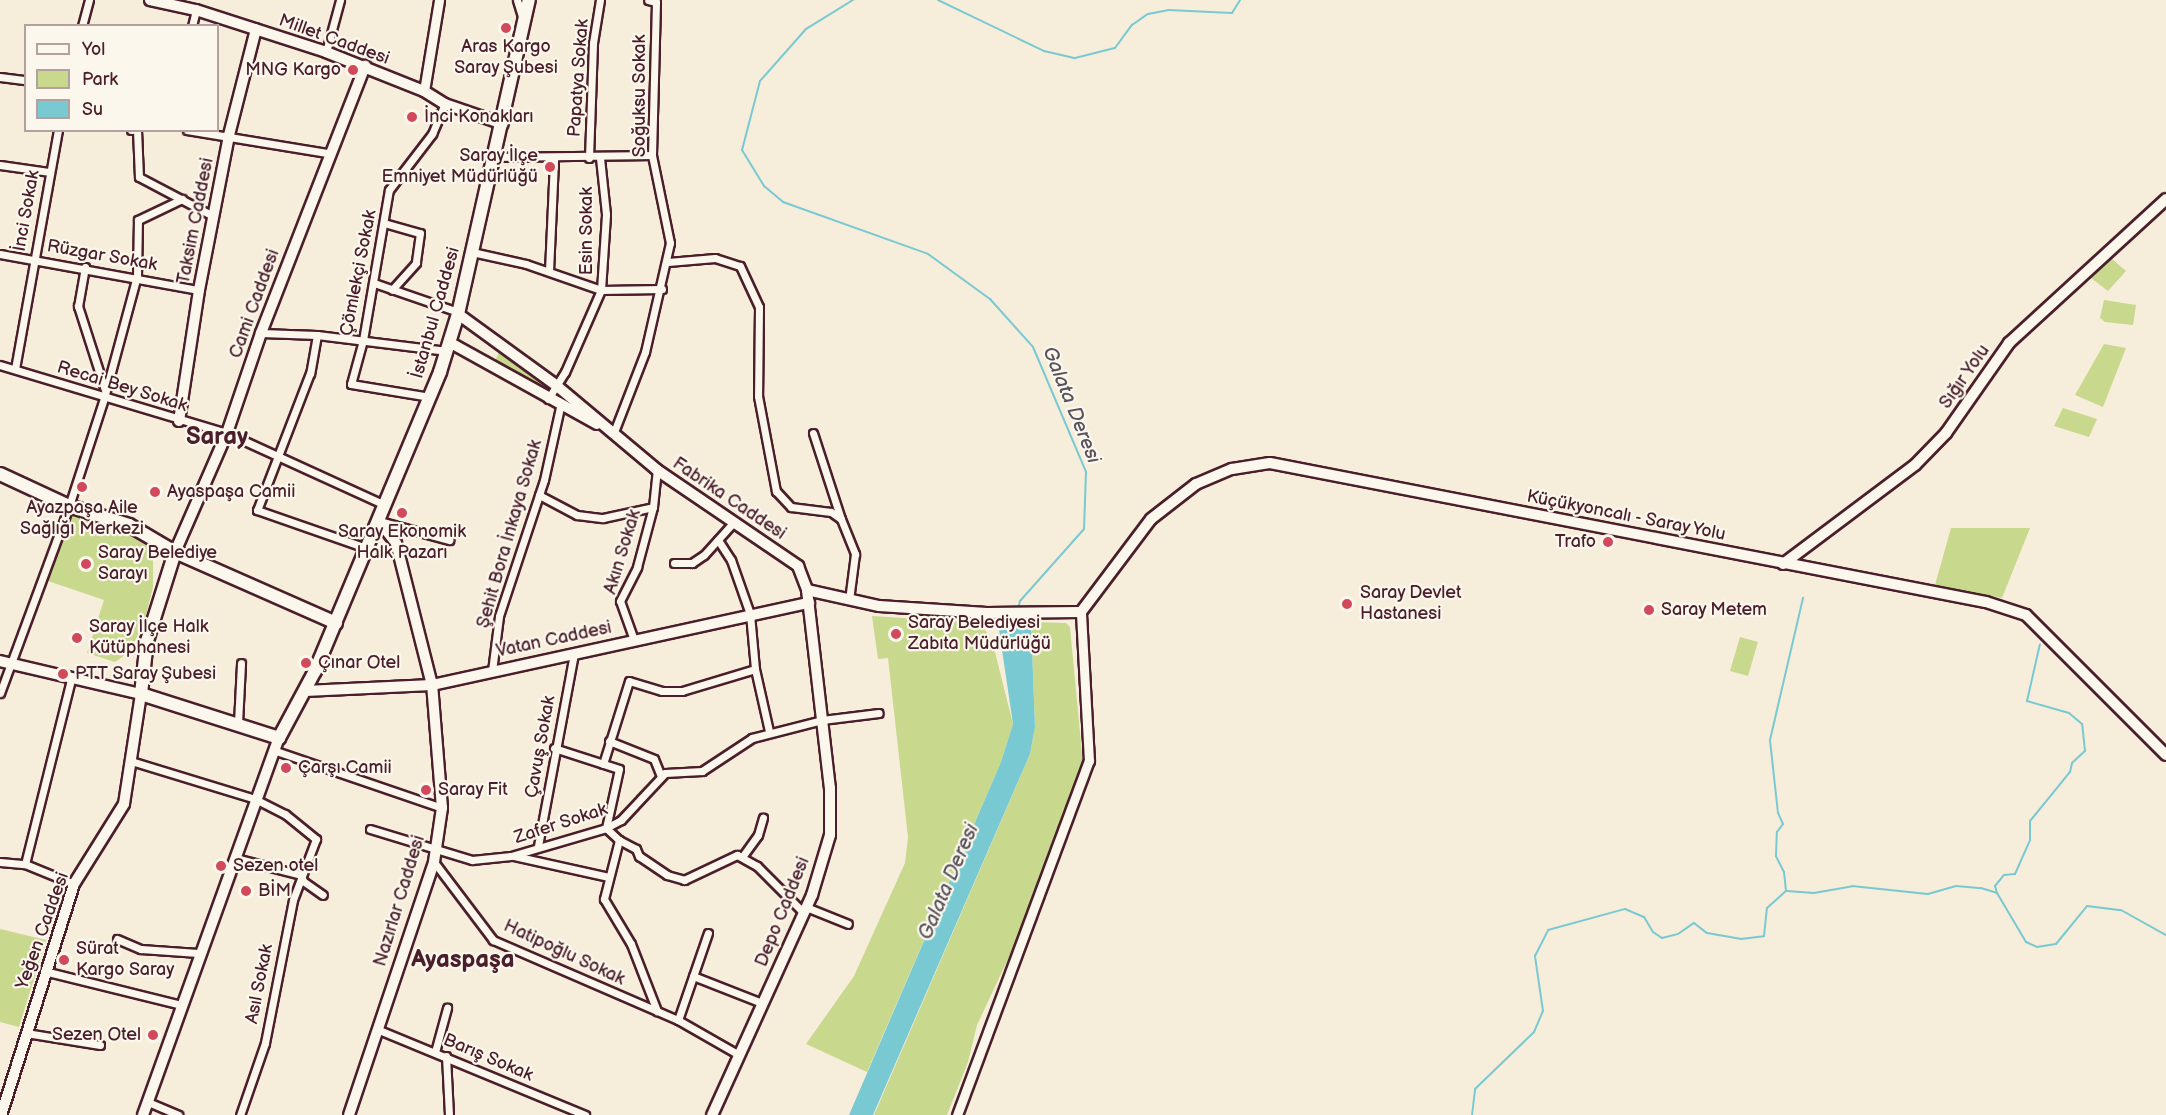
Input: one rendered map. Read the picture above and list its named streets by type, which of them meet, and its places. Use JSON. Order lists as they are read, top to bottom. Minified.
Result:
{"streets":{"highway":["İstanbul Caddesi"],"main road":["Millet Caddesi","Taksim Caddesi","Cami Caddesi","Sığır Yolu","Fabrika Caddesi","Küçükyoncalı - Saray Yolu","Vatan Caddesi","Nazırlar Caddesi","Depo Caddesi","Yeğen Caddesi"],"street":["Papatya Sokak","Soğuksu Sokak","İnci Sokak","Esin Sokak","Rüzgar Sokak","Çömlekçi Sokak","Recai Bey Sokak","Şehit Bora İnkaya Sokak","Akın Sokak","Çavuş Sokak","Zafer Sokak","Hatipoğlu Sokak","Asıl Sokak","Barış Sokak"]},"crossings":[["Millet Caddesi","Taksim Caddesi"],["Millet Caddesi","Çömlekçi Sokak"],["Millet Caddesi","Cami Caddesi"],["Millet Caddesi","İstanbul Caddesi"],["Soğuksu Sokak","Fabrika Caddesi"],["İnci Sokak","Rüzgar Sokak"],["İnci Sokak","Recai Bey Sokak"],["Taksim Caddesi","Rüzgar Sokak"],["Taksim Caddesi","Recai Bey Sokak"],["Esin Sokak","Fabrika Caddesi"],["Çömlekçi Sokak","İstanbul Caddesi"],["Cami Caddesi","Recai Bey Sokak"],["İstanbul Caddesi","Recai Bey Sokak"],["İstanbul Caddesi","Fabrika Caddesi"],["İstanbul Caddesi","Nazırlar Caddesi"],["Sığır Yolu","Küçükyoncalı - Saray Yolu"],["Fabrika Caddesi","Şehit Bora İnkaya Sokak"],["Fabrika Caddesi","Akın Sokak"],["Fabrika Caddesi","Vatan Caddesi"],["Fabrika Caddesi","Depo Caddesi"],["Şehit Bora İnkaya Sokak","Vatan Caddesi"],["Akın Sokak","Vatan Caddesi"],["Vatan Caddesi","Çavuş Sokak"],["Vatan Caddesi","Nazırlar Caddesi"],["Vatan Caddesi","Depo Caddesi"],["Çavuş Sokak","Zafer Sokak"],["Zafer Sokak","Nazırlar Caddesi"],["Nazırlar Caddesi","Hatipoğlu Sokak"],["Nazırlar Caddesi","Barış Sokak"],["Depo Caddesi","Hatipoğlu Sokak"]],"districts":["Saray","Ayaspaşa"],"water":["Galata Deresi"],"places":["Aras Kargo Saray Şubesi","MNG Kargo","İnci Konakları","Saray İlçe Emniyet Müdürlüğü","Ayazpaşa Aile Sağlığı Merkezi","Ayaspaşa Camii","Saray Ekonomik Halk Pazarı","Trafo","Saray Belediye Sarayı","Saray Devlet Hastanesi","Saray Metem","Saray Belediyesi Zabıta Müdürlüğü","Saray İlçe Halk Kütüphanesi","Çınar Otel","PTT Saray Şubesi","Çarşı Camii","Saray Fit","Sezen otel","BİM","Sürat Kargo Saray","Sezen Otel"],"legend":["Yol","Park","Su"]}
